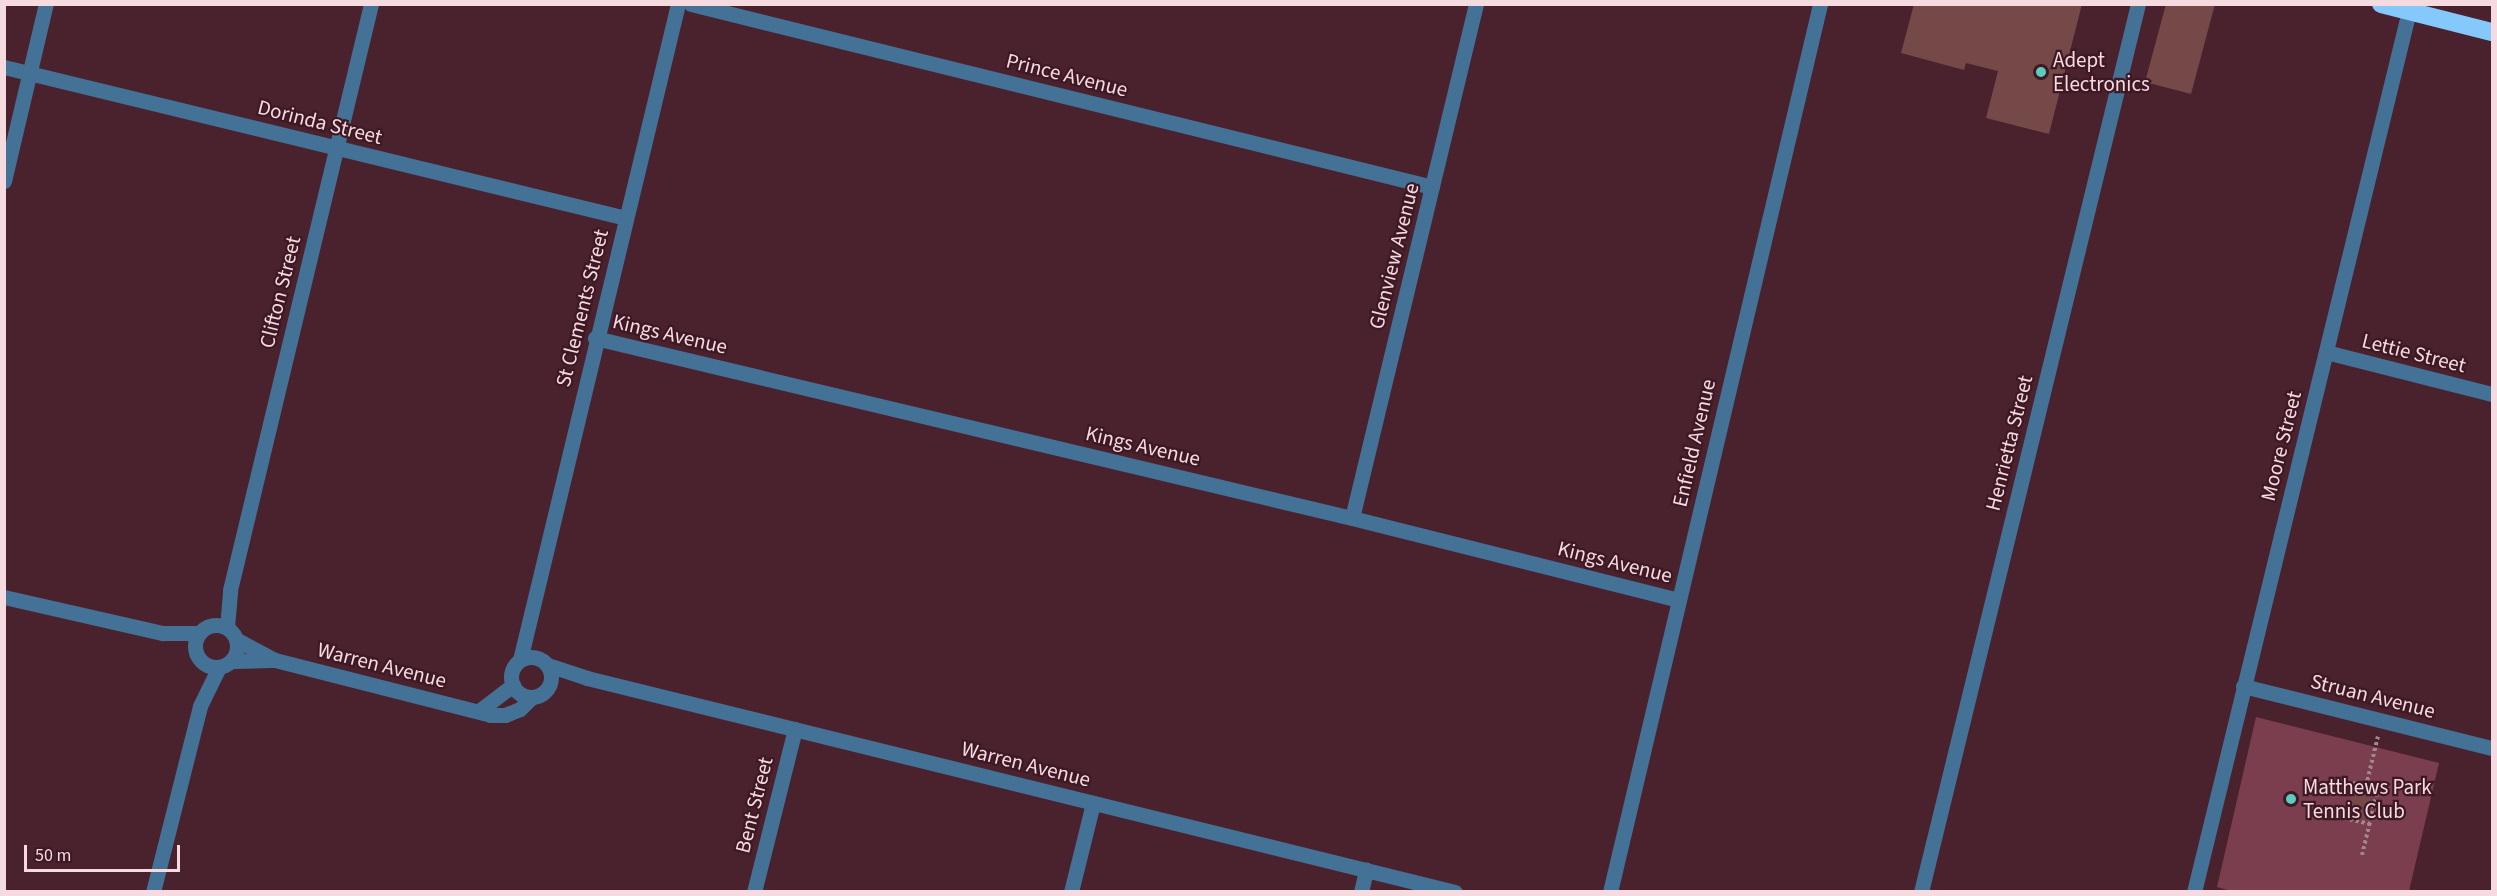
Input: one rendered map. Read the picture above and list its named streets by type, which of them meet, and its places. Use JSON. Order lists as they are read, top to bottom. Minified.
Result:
{"streets":{"street":["Prince Avenue","Dorinda Street","Glenview Avenue","Clifton Street","St Clements Street","Kings Avenue","Lettie Street","Enfield Avenue","Henrietta Street","Moore Street","Warren Avenue","Struan Avenue","Bent Street"]},"crossings":[["Prince Avenue","Glenview Avenue"],["Dorinda Street","Clifton Street"],["Dorinda Street","St Clements Street"],["Glenview Avenue","Kings Avenue"],["Clifton Street","Warren Avenue"],["St Clements Street","Kings Avenue"],["St Clements Street","Warren Avenue"],["Kings Avenue","Enfield Avenue"],["Lettie Street","Moore Street"],["Moore Street","Struan Avenue"],["Warren Avenue","Bent Street"]],"places":["Adept Electronics","Matthews Park Tennis Club"],"scale_bar":"50 m"}
